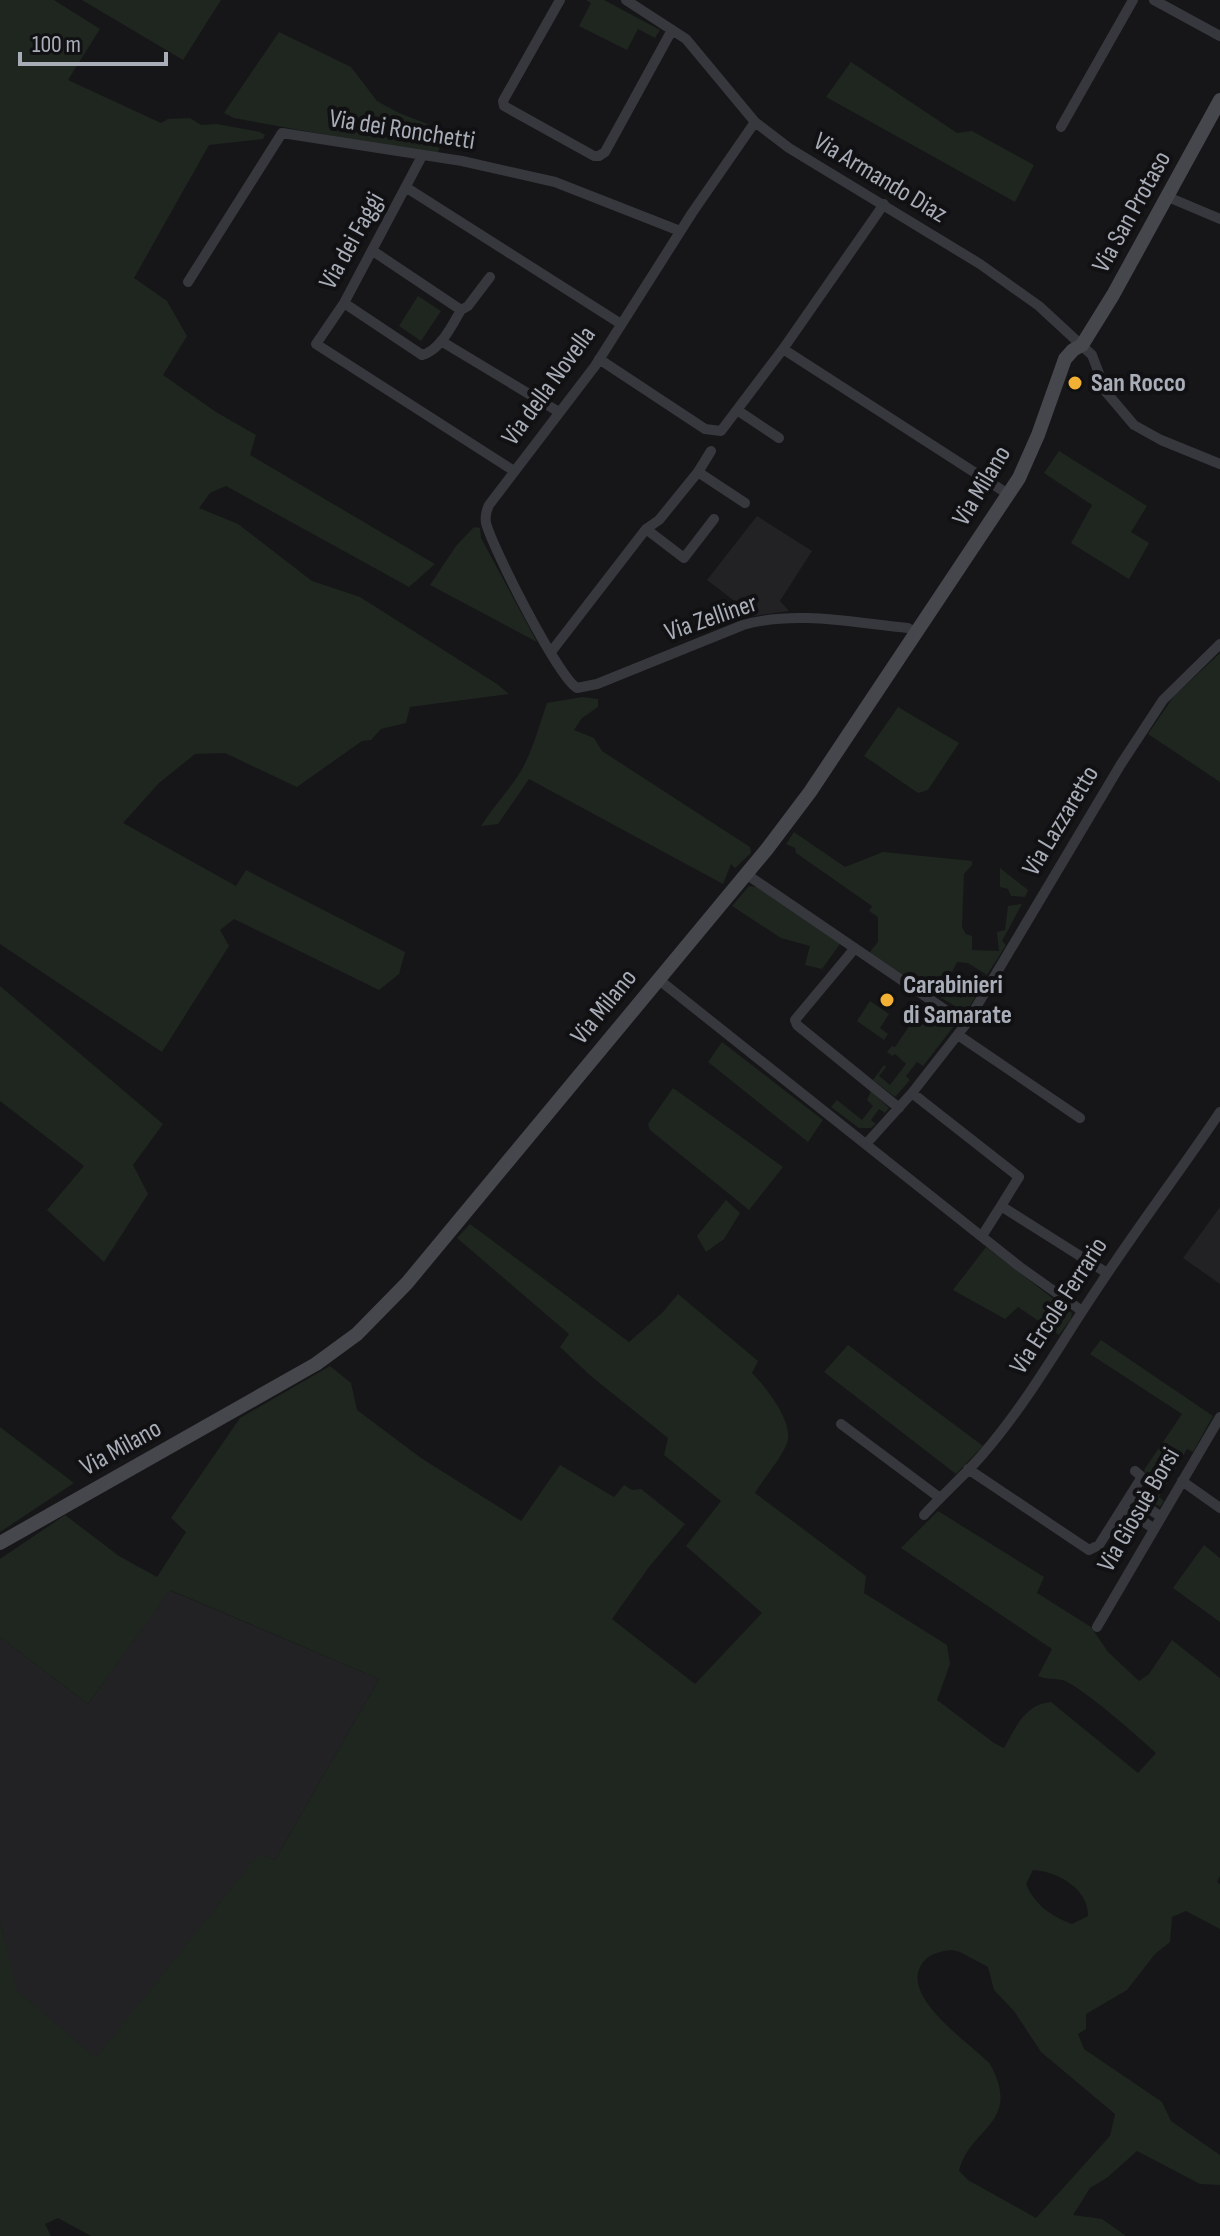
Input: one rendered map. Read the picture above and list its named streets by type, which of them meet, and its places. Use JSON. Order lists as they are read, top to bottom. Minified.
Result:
{"streets":{"street":["Via dei Ronchetti","Via Armando Diaz","Via San Protaso","Via dei Faggi","Via della Novella","Via Milano","Via Zelliner","Via Lazzaretto","Via Ercole Ferrario","Via Giosuè Borsi"]},"crossings":[["Via dei Ronchetti","Via dei Faggi"],["Via dei Ronchetti","Via della Novella"],["Via Armando Diaz","Via San Protaso"],["Via Armando Diaz","Via della Novella"],["Via Armando Diaz","Via Milano"],["Via San Protaso","Via Milano"],["Via dei Faggi","Via della Novella"],["Via della Novella","Via Zelliner"],["Via Milano","Via Zelliner"]],"places":["San Rocco","Carabinieri di Samarate"],"scale_bar":"100 m"}
